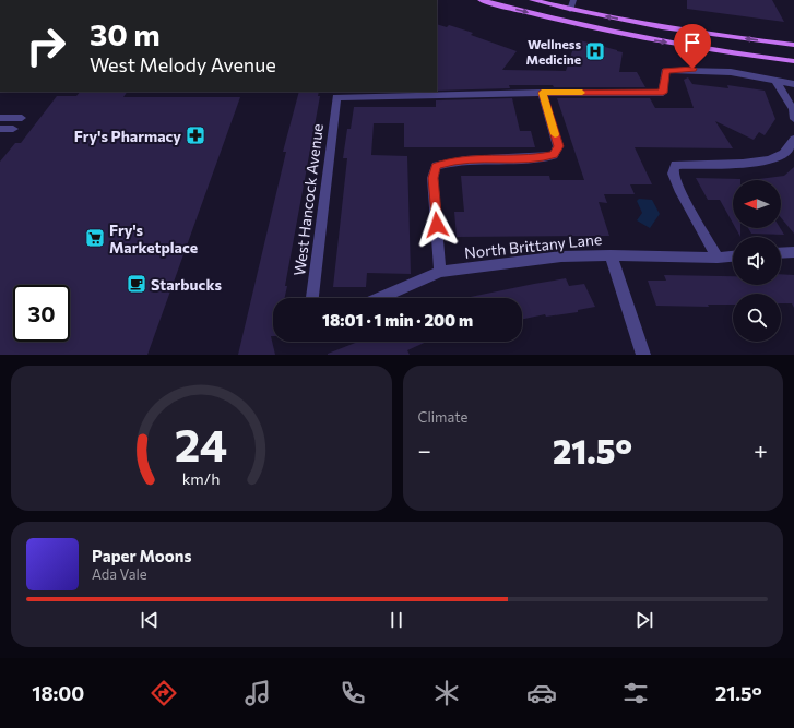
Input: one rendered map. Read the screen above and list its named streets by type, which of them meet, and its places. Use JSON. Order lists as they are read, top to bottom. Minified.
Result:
{"streets":{"street":["West Hancock Avenue","North Brittany Lane"]},"places":{"hospital":["Wellness Medicine"],"pharmacy":["Fry's Pharmacy"],"supermarket":["Fry's Marketplace"],"cafe":["Starbucks"]},"north":"left","page":{"turn":["30 m","West Melody Avenue"],"limit":"30","trip":"18:01 · 1 min · 200 m","tile":"Climate","heat":["−","21.5°","+"],"song":["Paper Moons","Ada Vale"],"tabs":["18:00","21.5°"],"gauge":["24","km/h"]}}
